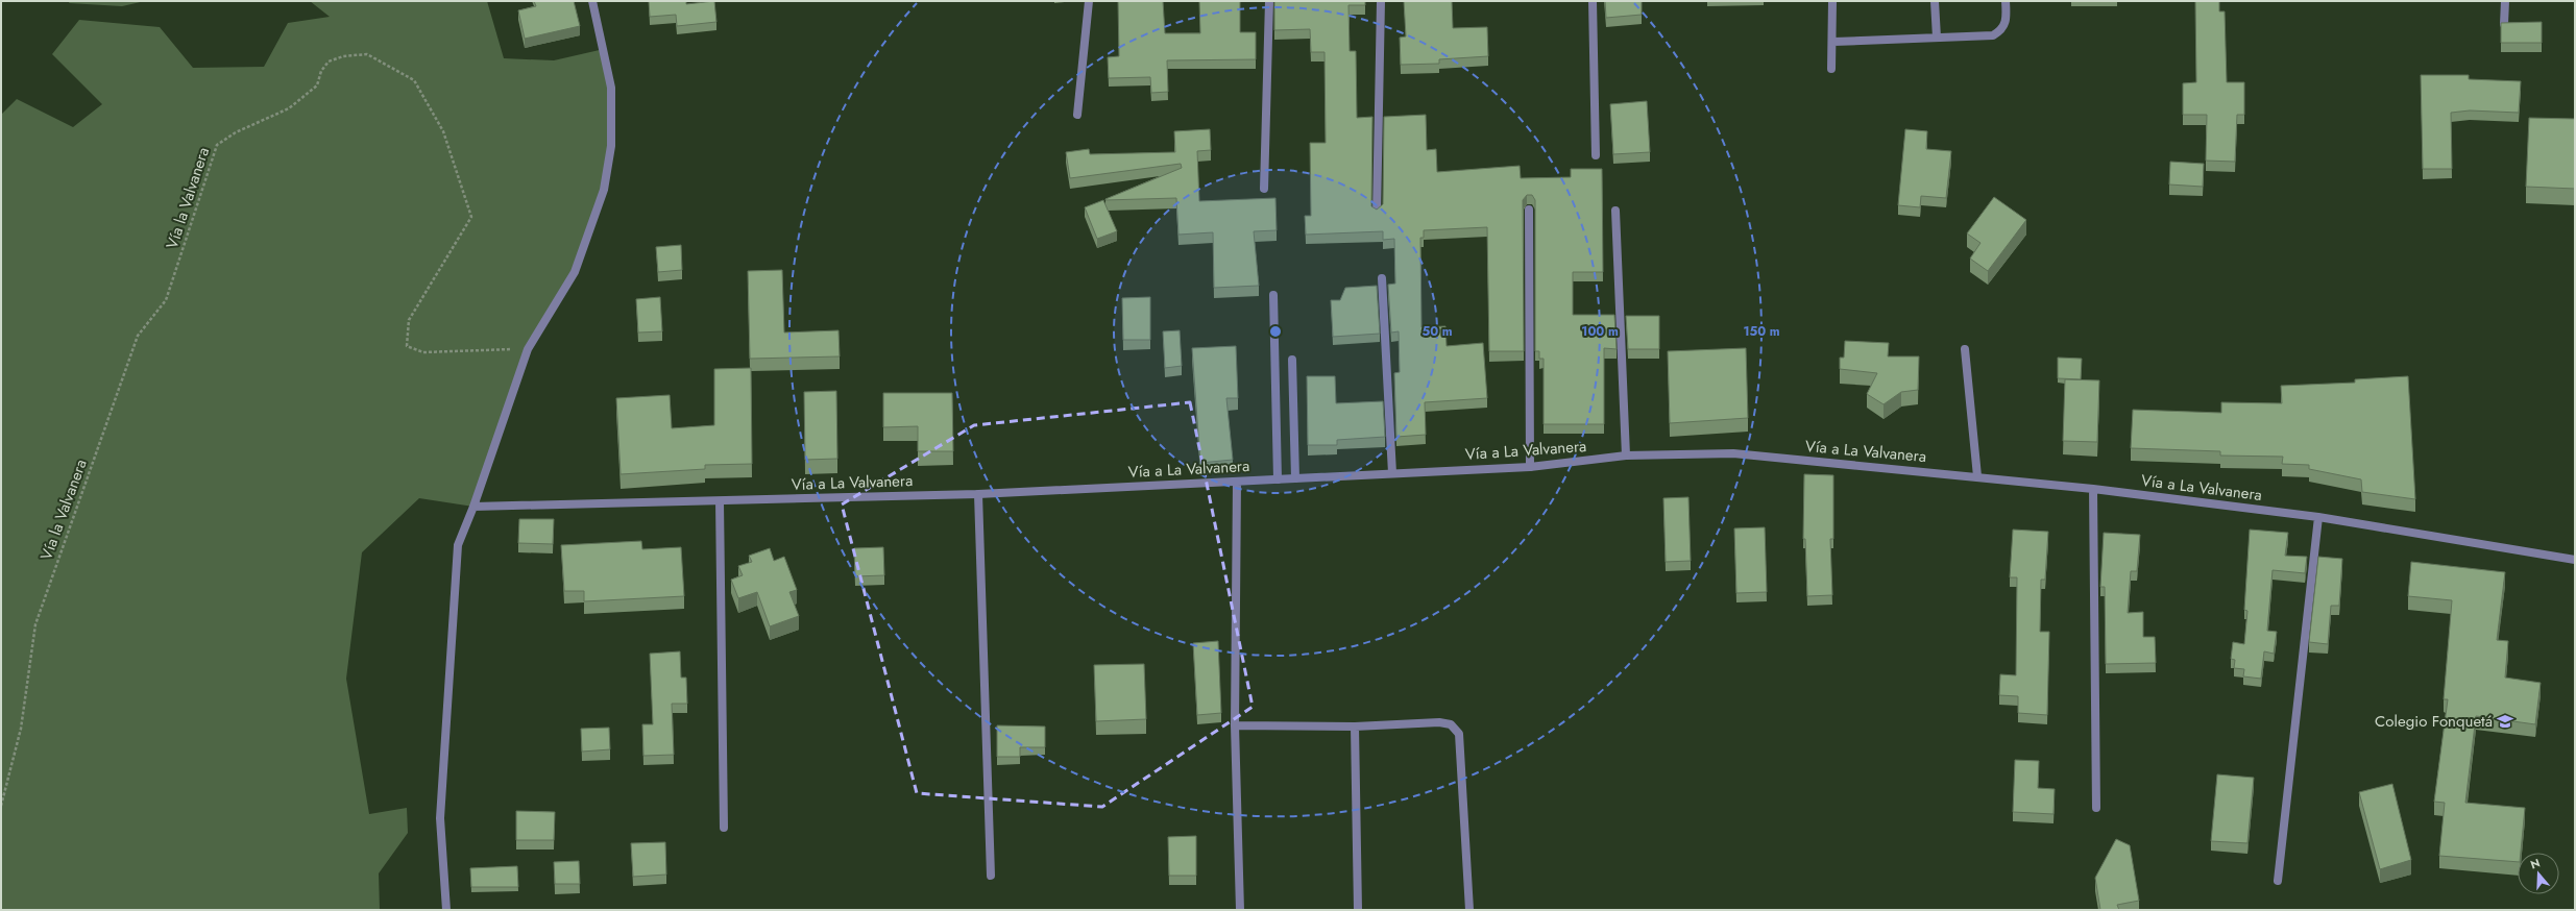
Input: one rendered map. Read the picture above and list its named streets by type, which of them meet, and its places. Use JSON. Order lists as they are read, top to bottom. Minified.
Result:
{"streets":{"street":["Vía a La Valvanera"],"path":["Vía la Valvanera"]},"places":{"school or university":["Colegio Fonquetá"]},"north":"top","rings":["50 m","100 m","150 m"]}
